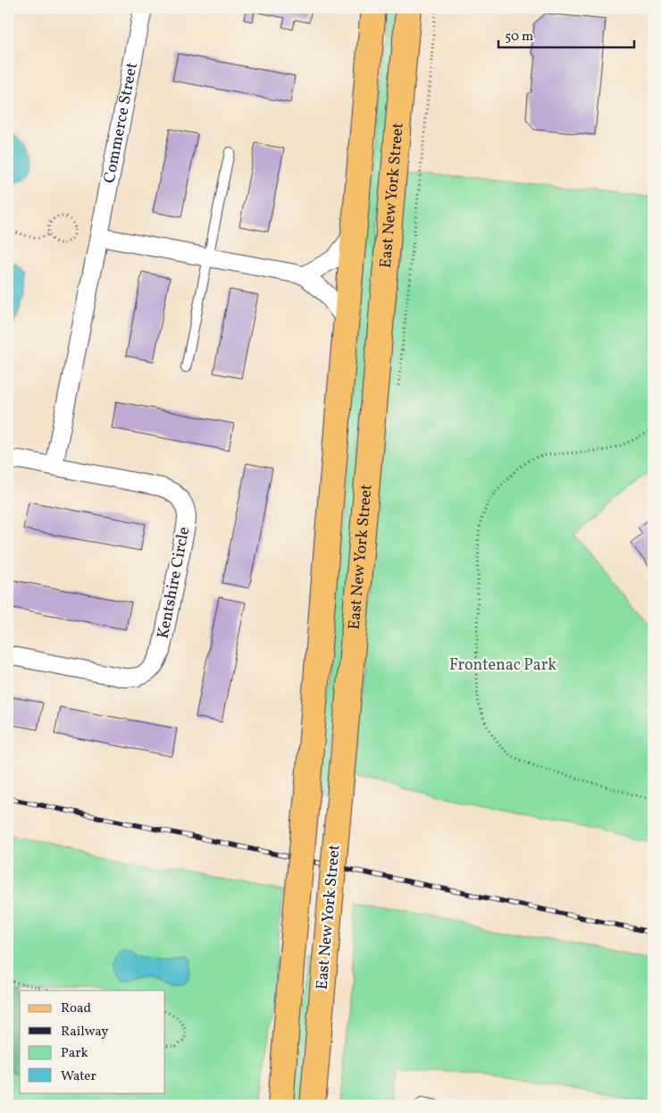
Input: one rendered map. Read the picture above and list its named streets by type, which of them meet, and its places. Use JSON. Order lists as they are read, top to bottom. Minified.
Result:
{"streets":{"main road":["East New York Street"],"street":["Commerce Street","Kentshire Circle"]},"crossings":[["Commerce Street","Kentshire Circle"]],"parks":["Frontenac Park"],"legend":["Road","Railway","Park","Water"],"scale_bar":"50 m"}
